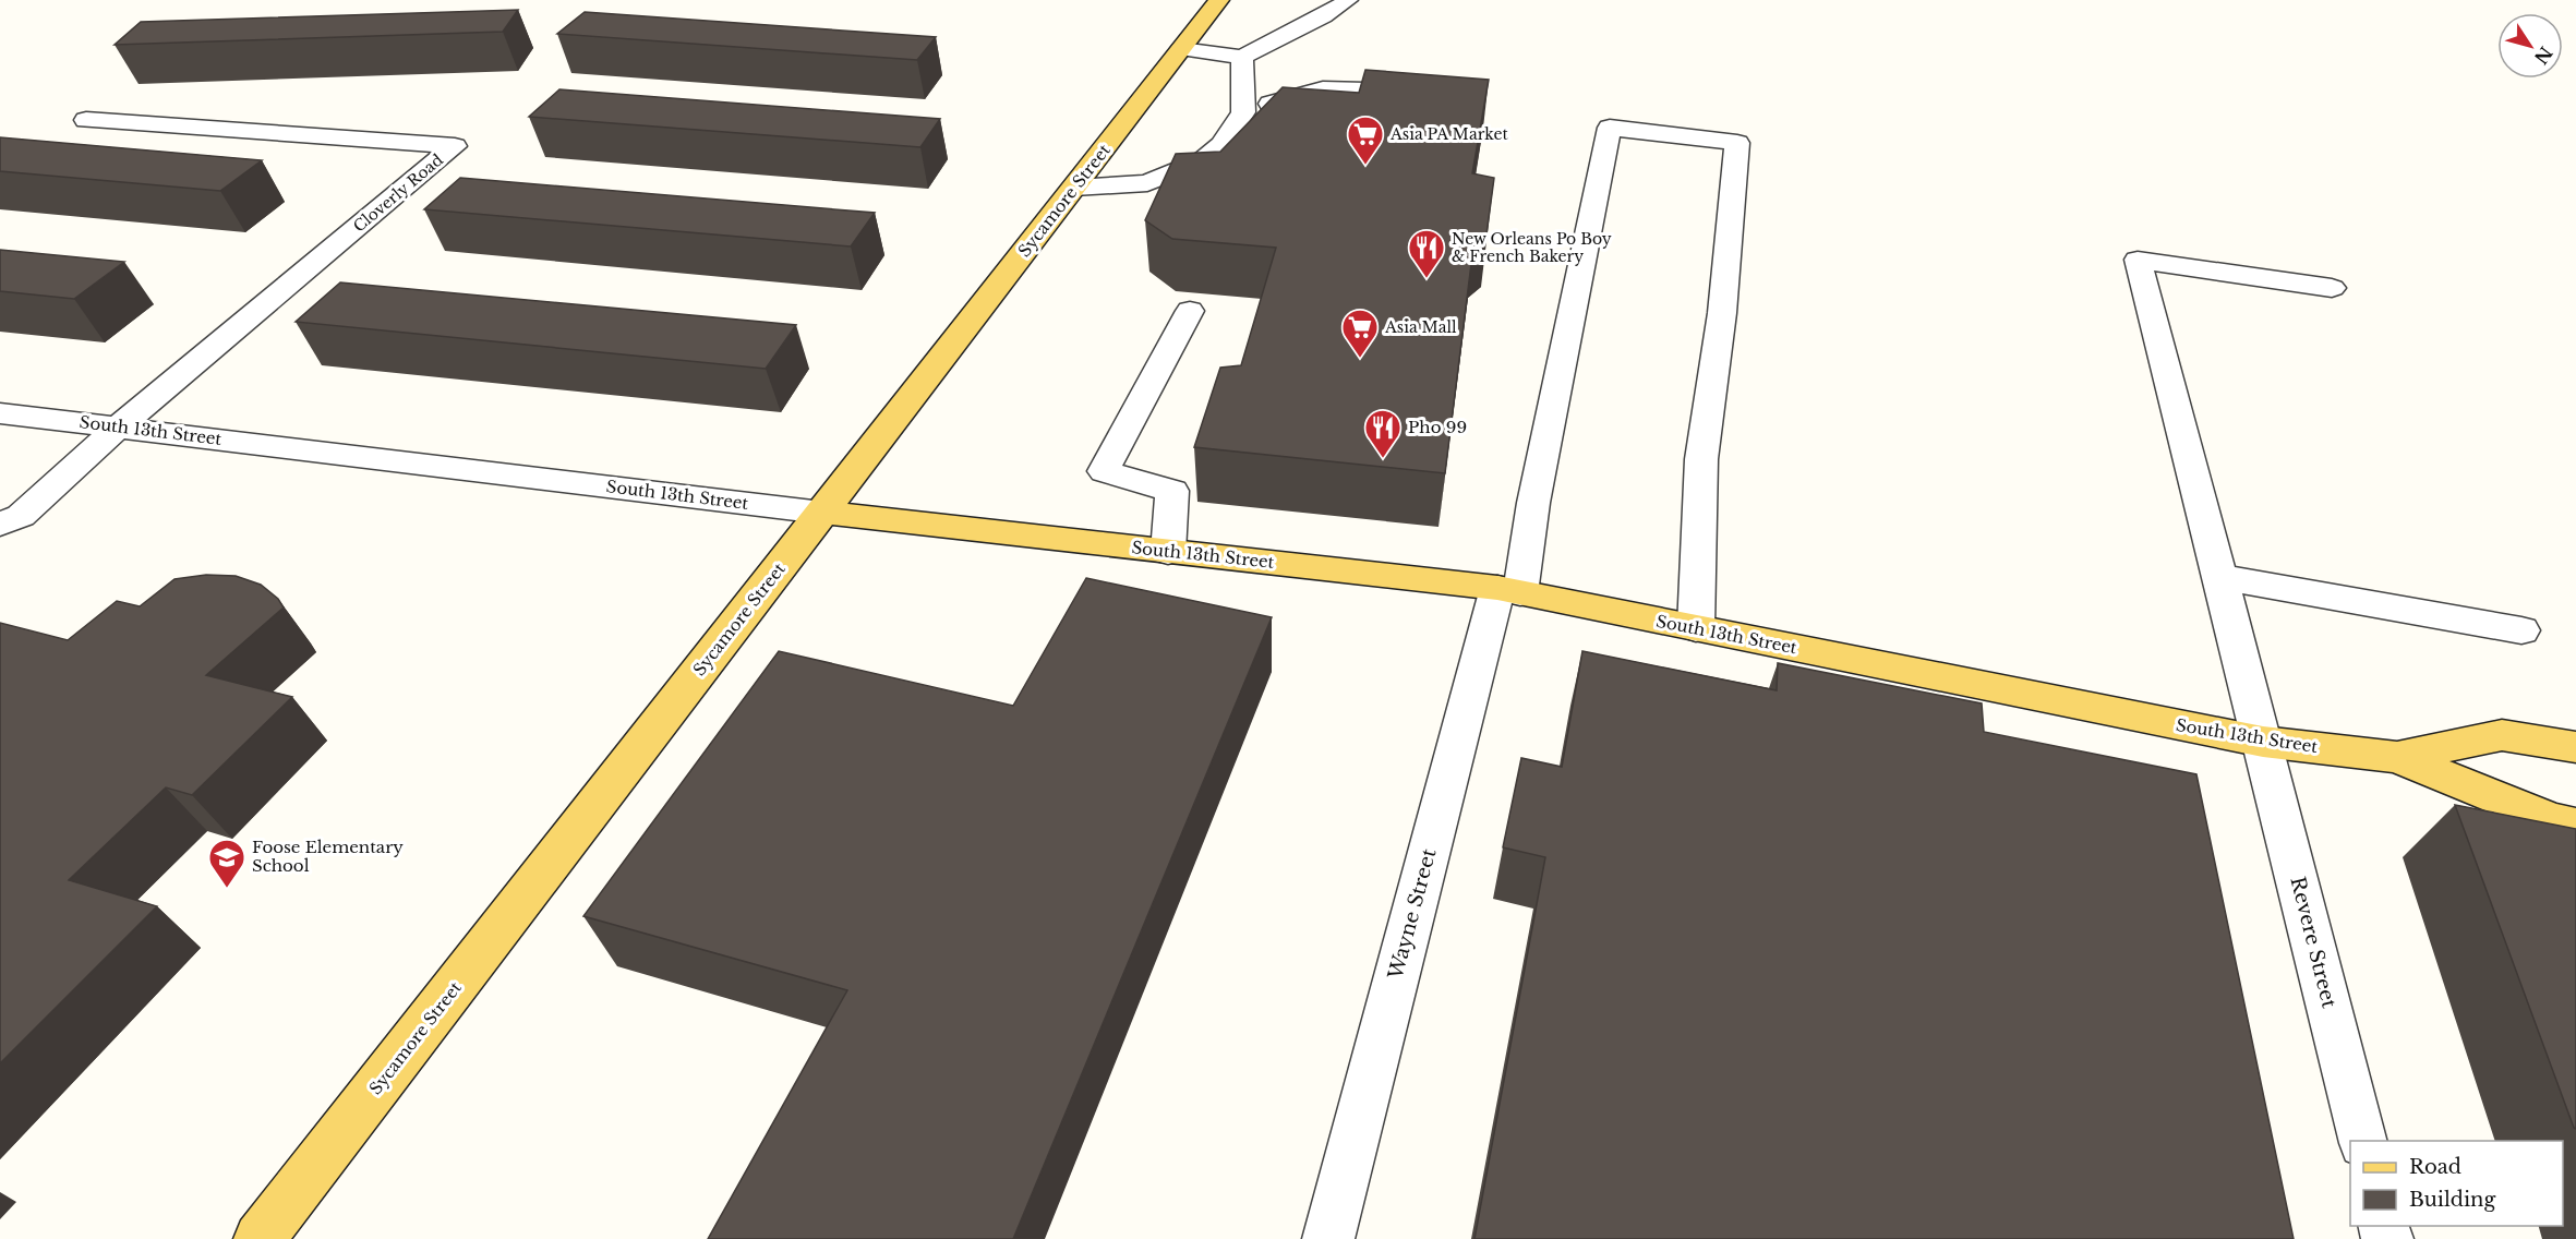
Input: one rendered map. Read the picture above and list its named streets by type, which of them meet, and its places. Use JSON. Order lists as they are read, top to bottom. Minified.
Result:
{"streets":{"main road":["Sycamore Street","South 13th Street"],"street":["Cloverly Road","Wayne Street","Revere Street"]},"crossings":[["Cloverly Road","South 13th Street"],["Sycamore Street","South 13th Street"],["South 13th Street","Wayne Street"],["South 13th Street","Revere Street"]],"places":{"supermarket":["Asia PA Market","Asia Mall"],"restaurant":["New Orleans Po Boy & French Bakery","Pho 99"],"school or university":["Foose Elementary School"]},"legend":["Road","Building"],"north":"bottom right"}
